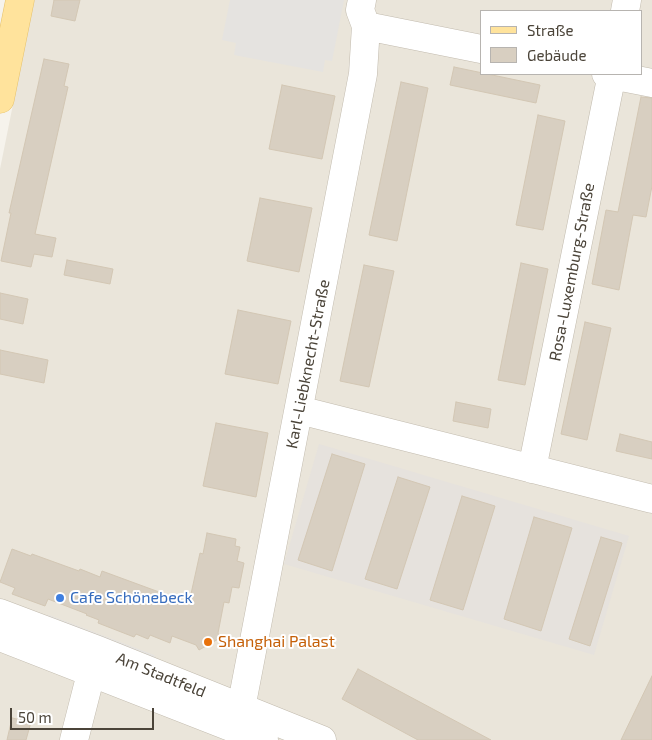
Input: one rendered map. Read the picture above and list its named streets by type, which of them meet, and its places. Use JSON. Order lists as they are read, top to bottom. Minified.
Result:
{"streets":{"street":["Rosa-Luxemburg-Straße","Karl-Liebknecht-Straße","Am Stadtfeld"]},"crossings":[["Karl-Liebknecht-Straße","Am Stadtfeld"]],"places":["Cafe Schönebeck","Shanghai Palast"],"legend":["Straße","Gebäude"],"scale_bar":"50 m"}
